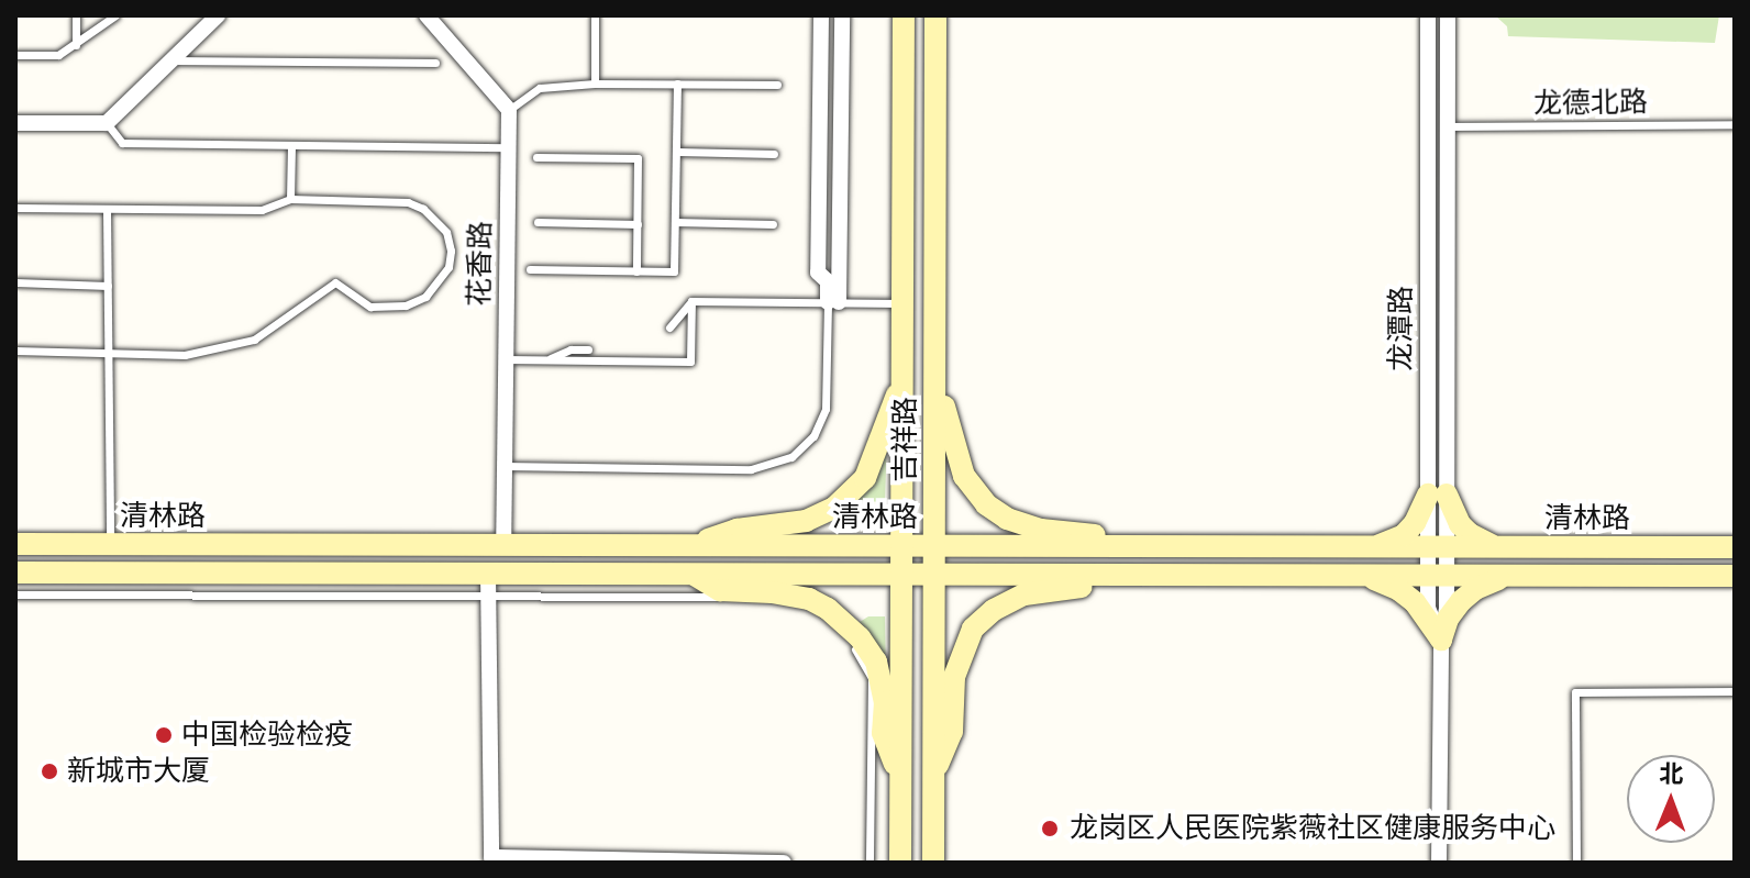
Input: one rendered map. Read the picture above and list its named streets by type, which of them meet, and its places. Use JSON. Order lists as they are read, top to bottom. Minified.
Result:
{"streets":{"main road":["吉祥路","清林路"],"street":["花香路","龙潭路"],"lane":["龙德北路"]},"crossings":[["龙德北路","龙潭路"],["花香路","清林路"],["龙潭路","清林路"],["吉祥路","清林路"]],"places":["中国检验检疫","新城市大厦","龙岗区人民医院紫薇社区健康服务中心"],"north":"top"}
